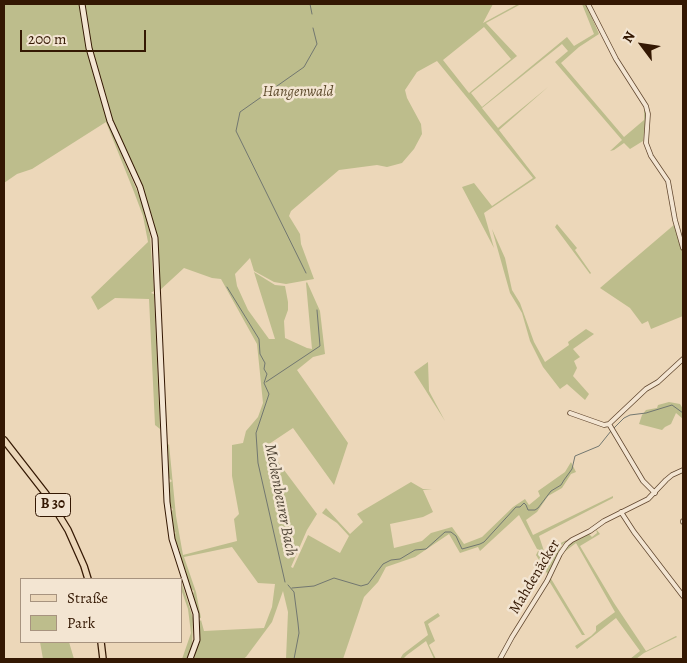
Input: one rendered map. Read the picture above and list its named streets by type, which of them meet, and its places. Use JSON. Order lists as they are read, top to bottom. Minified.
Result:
{"streets":{"main road":["B 30"],"street":["Mahdenäcker"]},"water":["Meckenbeurer Bach"],"parks":["Hangenwald"],"legend":["Straße","Park"],"scale_bar":"200 m","north":"top left"}
